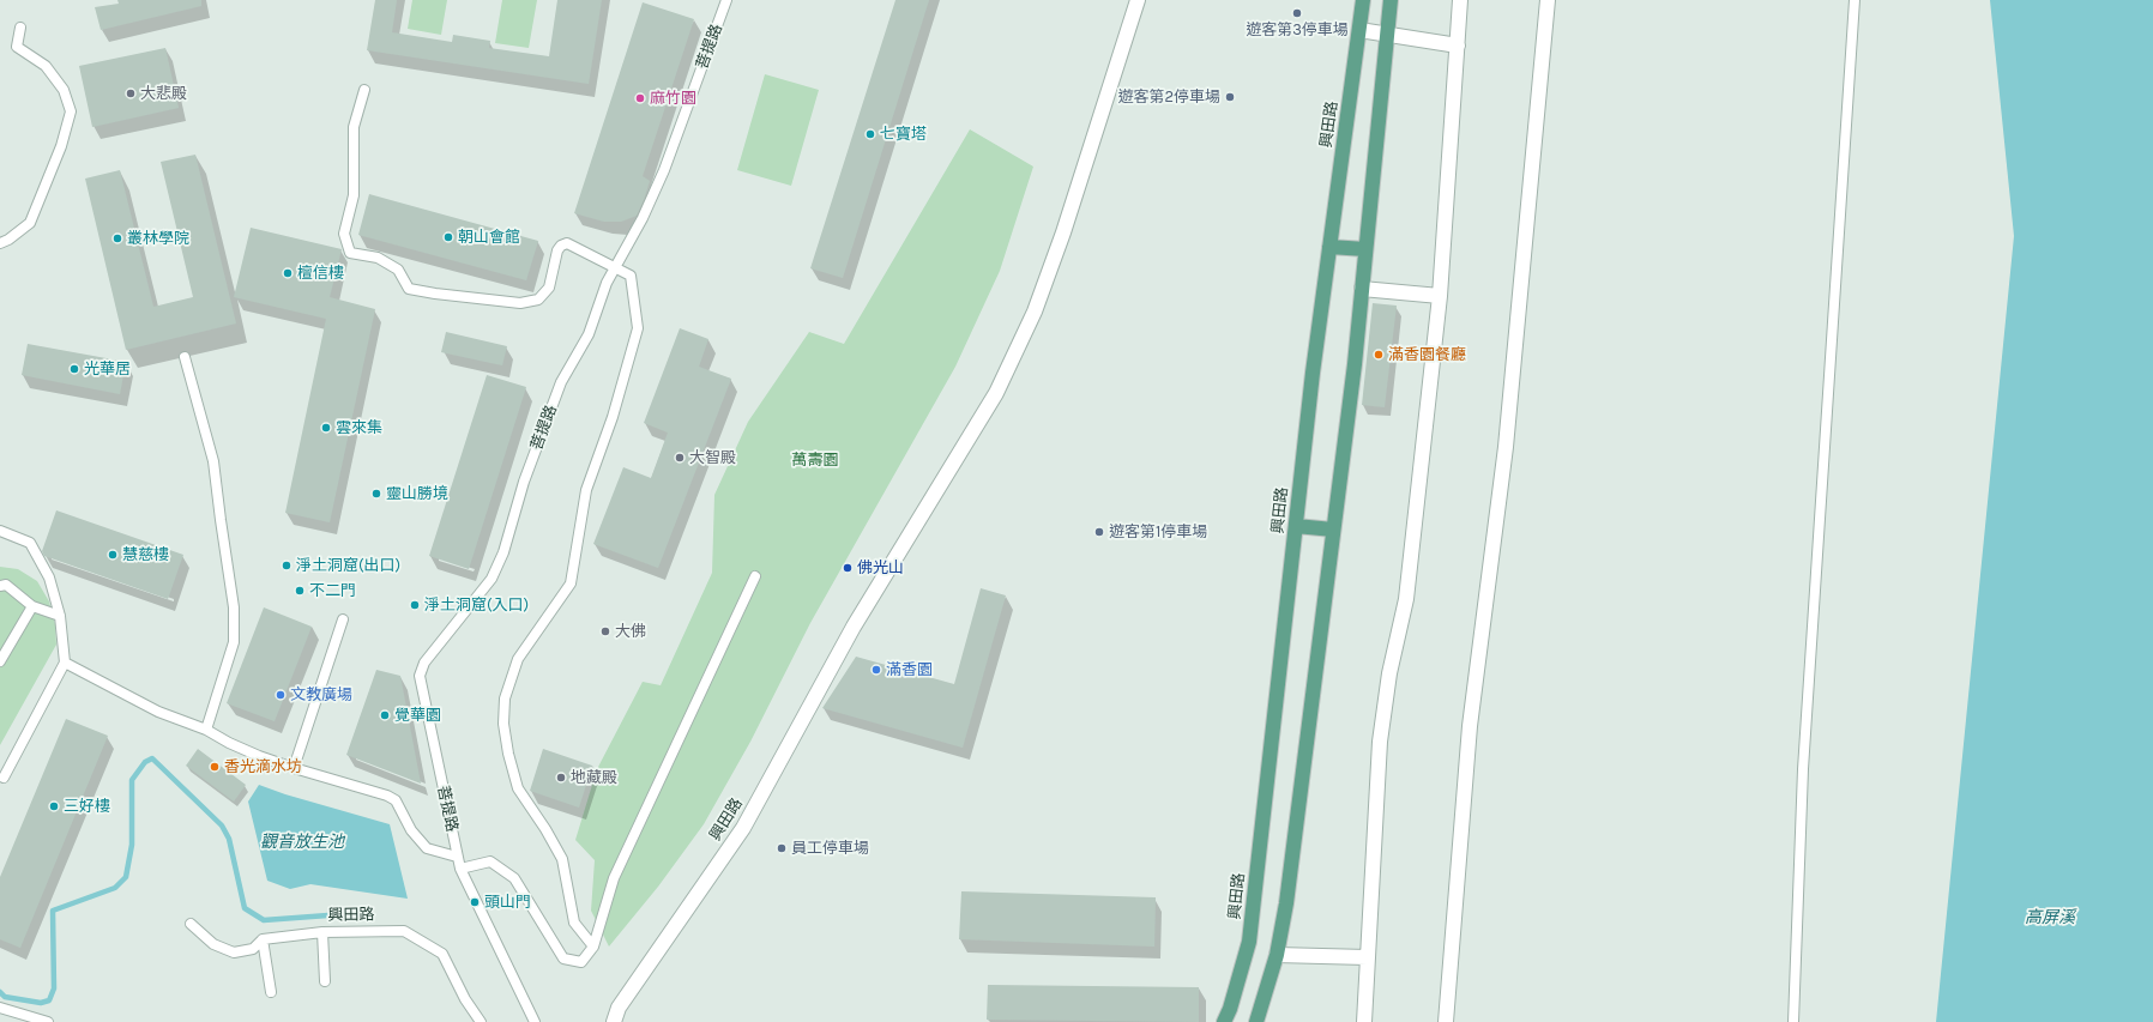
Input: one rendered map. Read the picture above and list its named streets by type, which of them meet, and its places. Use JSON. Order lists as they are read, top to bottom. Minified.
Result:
{"streets":{"main road":["興田路"],"lane":["菩提路"]},"water":["觀音放生池","高屏溪"],"parks":["萬壽園"],"places":["遊客第3停車場","大悲殿","遊客第2停車場","麻竹園","七寶塔","朝山會館","叢林學院","檀信樓","滿香園餐廳","光華居","雲來集","大智殿","靈山勝境","遊客第1停車場","慧慈樓","淨土洞窟(出口)","佛光山","不二門","淨土洞窟(入口)","大佛","滿香園","文教廣場","覺華園","香光滴水坊","地藏殿","三好樓","員工停車場","頭山門"]}
